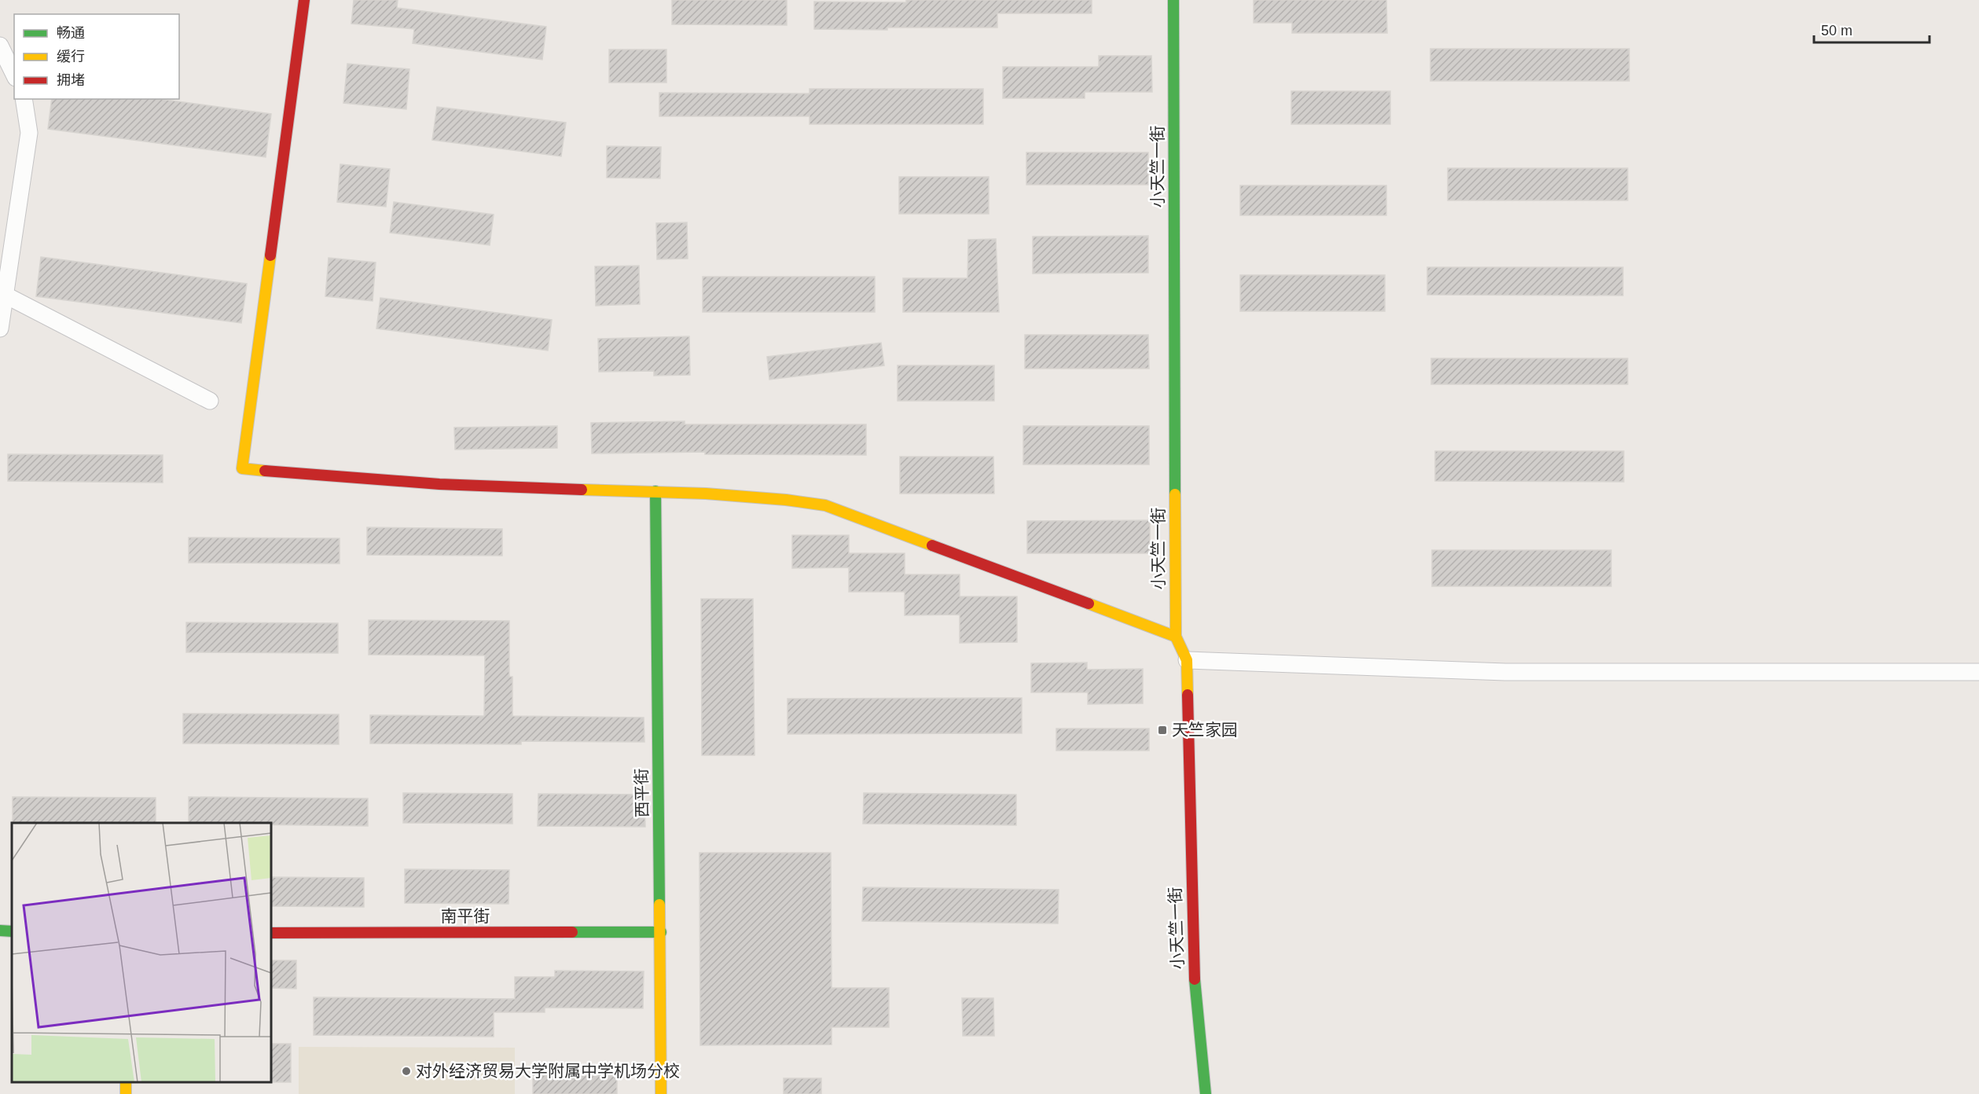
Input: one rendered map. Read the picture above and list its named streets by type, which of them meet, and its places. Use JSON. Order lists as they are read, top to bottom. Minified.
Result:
{"streets":{"street":["小天竺一街","西平街","南平街"]},"crossings":[["西平街","南平街"]],"places":{"transit":["天竺家园"],"other":["对外经济贸易大学附属中学机场分校"]},"legend":["畅通","缓行","拥堵"],"scale_bar":"50 m"}
